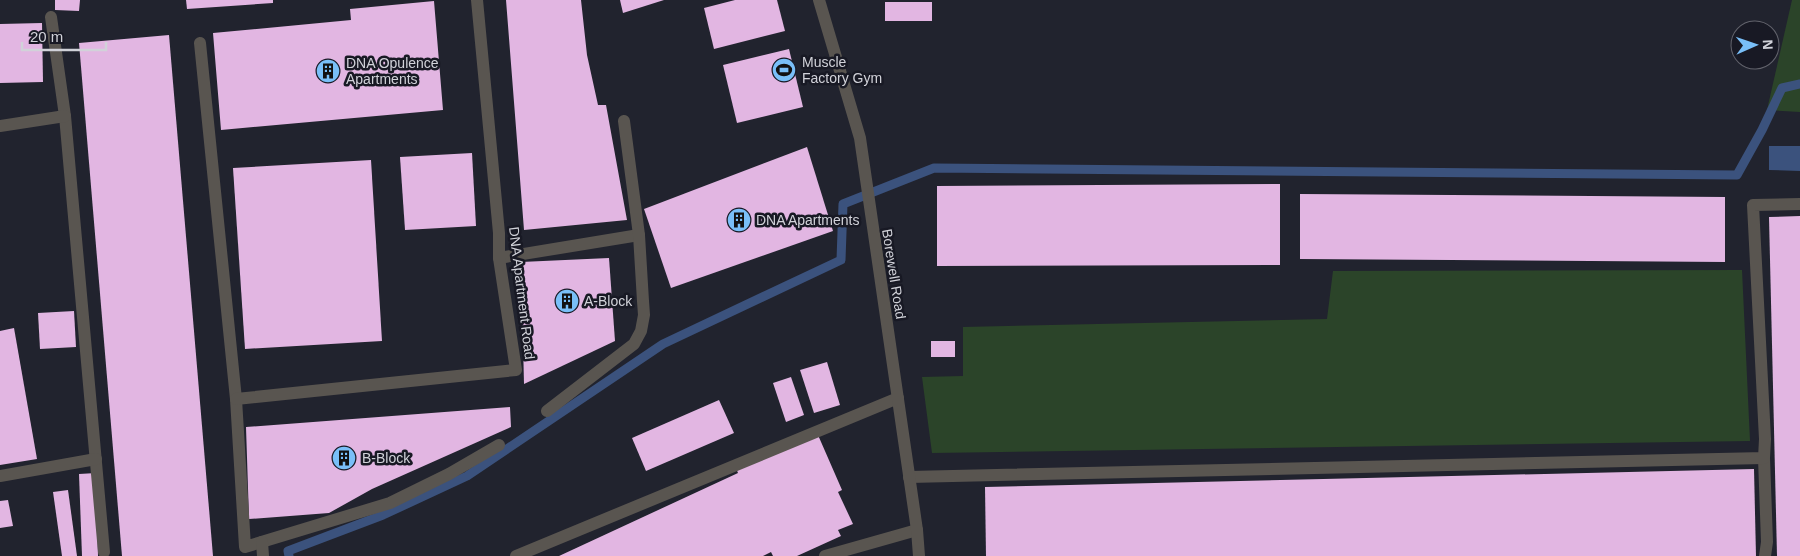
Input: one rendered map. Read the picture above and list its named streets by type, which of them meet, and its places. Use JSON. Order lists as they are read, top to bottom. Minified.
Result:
{"streets":{"street":["Borewell Road","DNA Apartment Road"]},"places":{"sports":["Muscle Factory Gym"],"building":["DNA Opulence Apartments","DNA Apartments","A-Block","B-Block"]},"scale_bar":"20 m","north":"right"}
